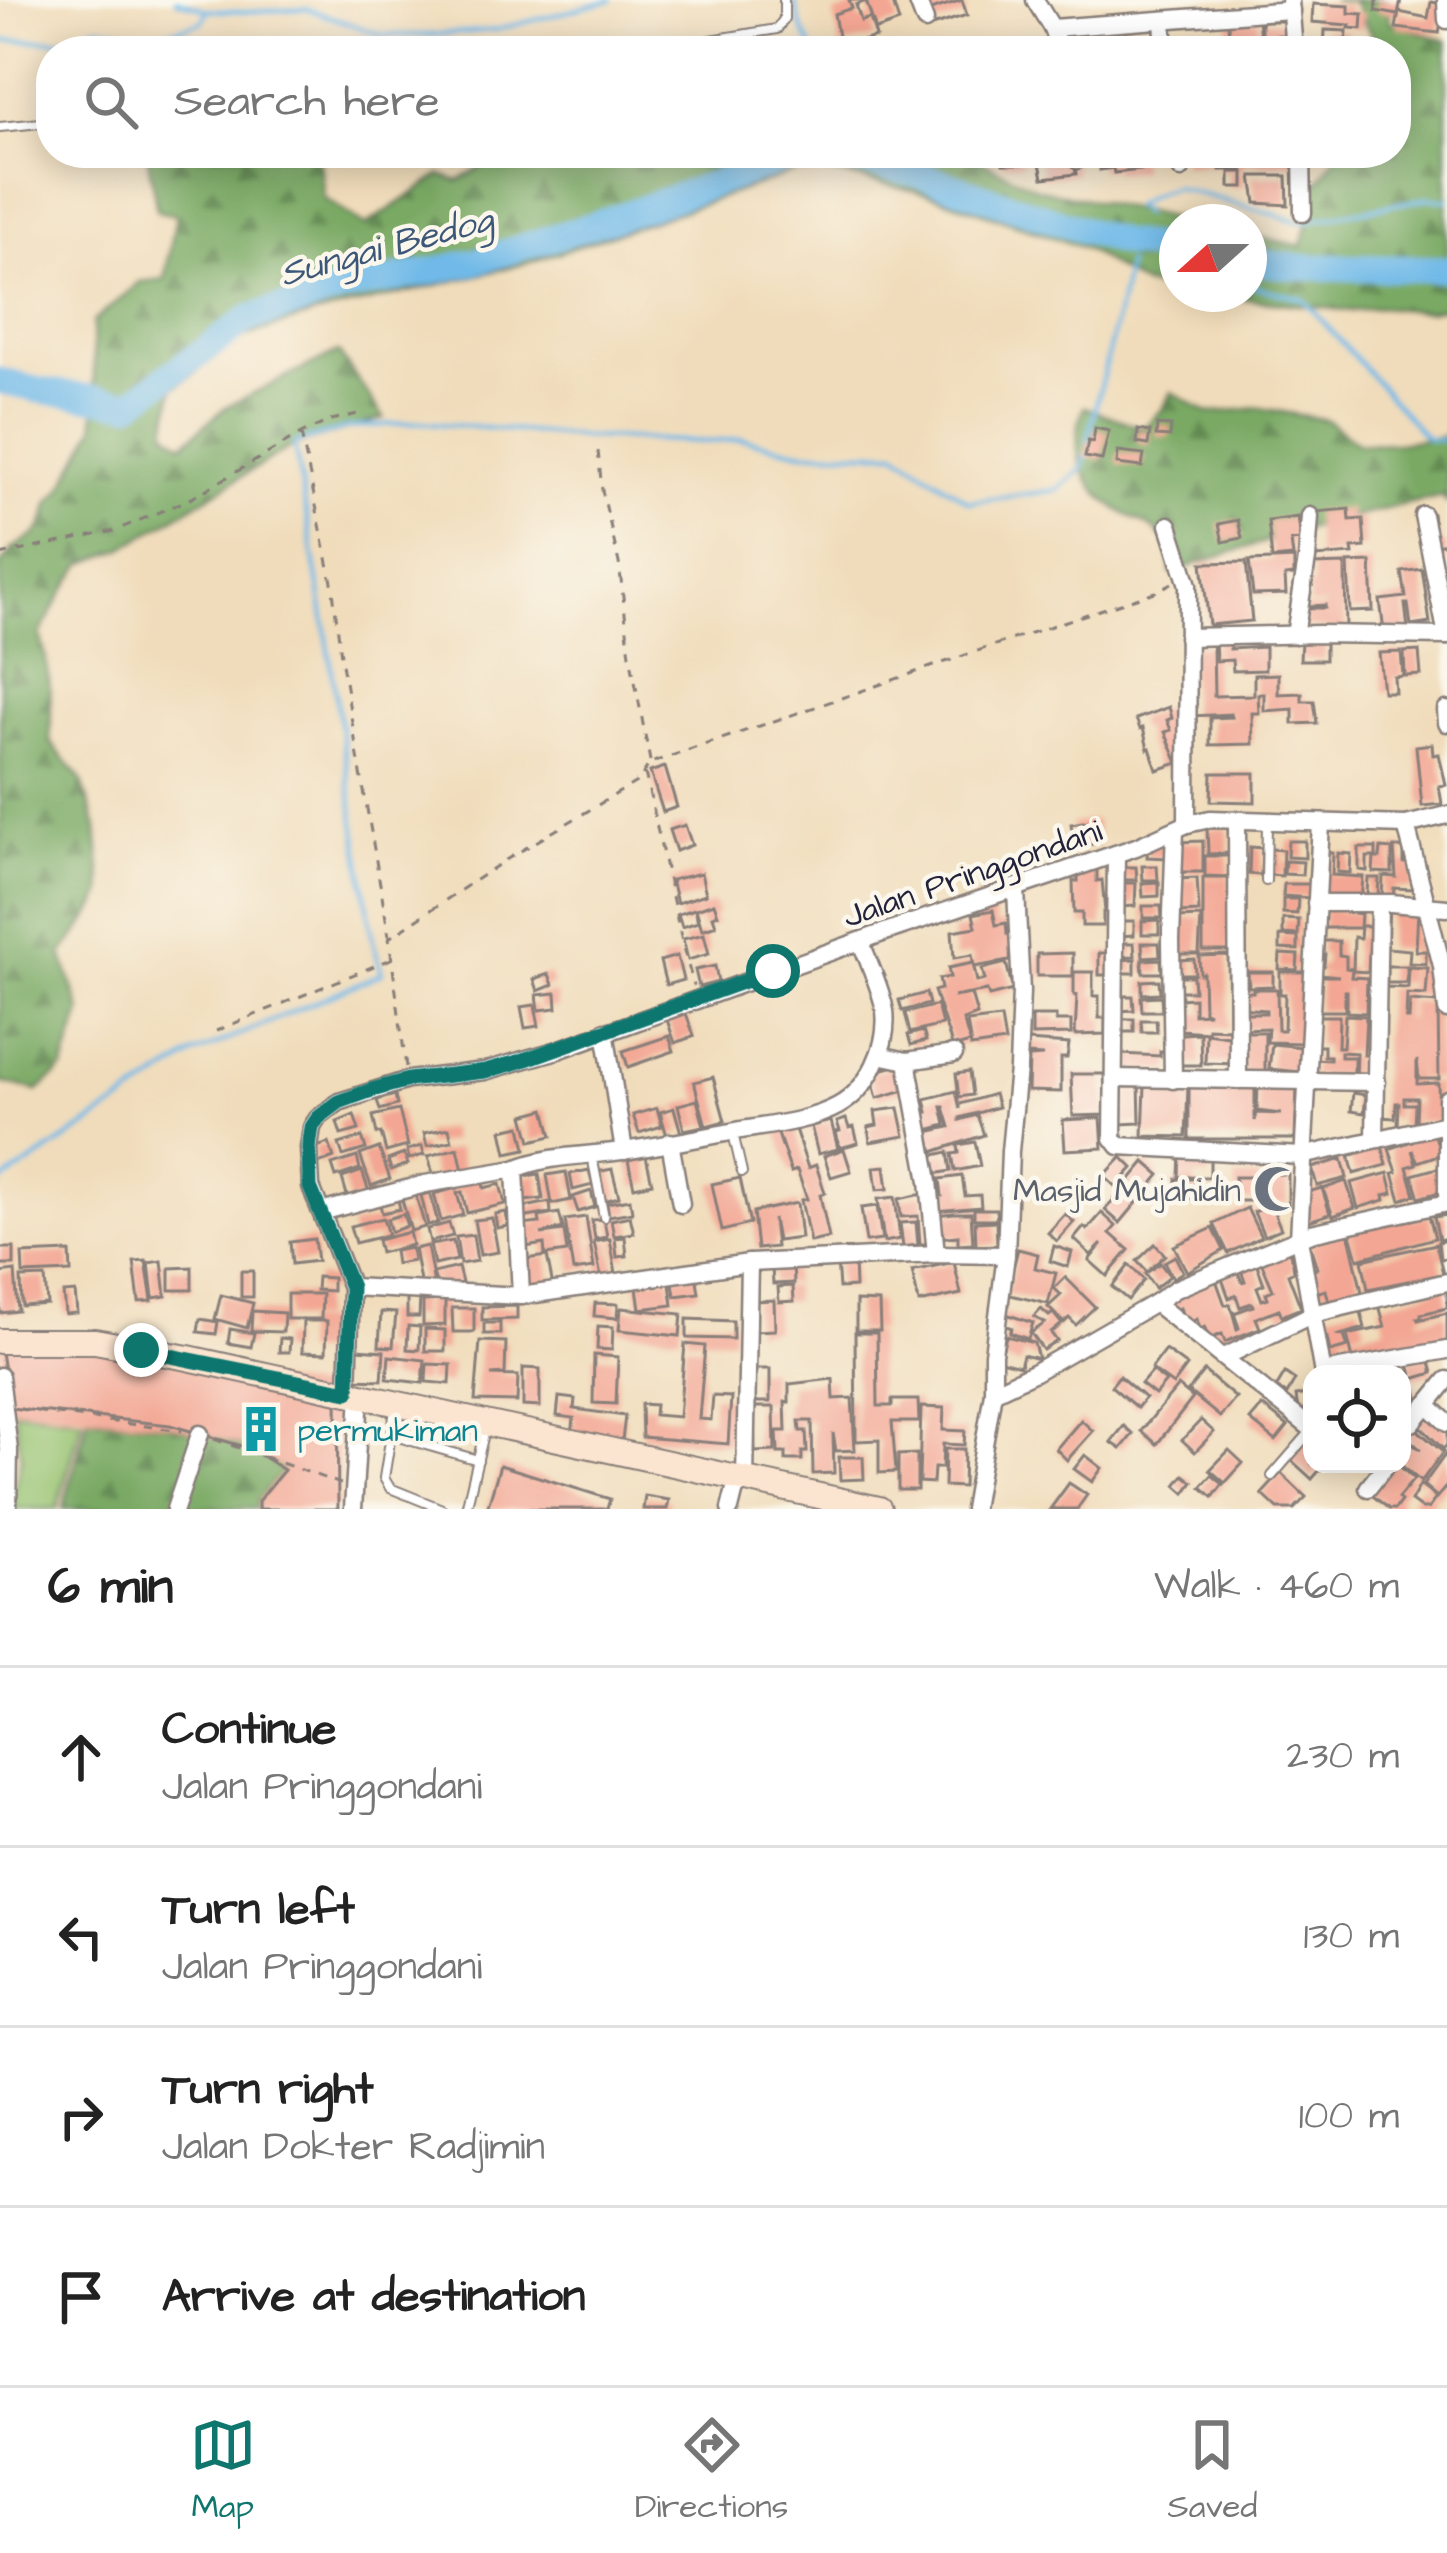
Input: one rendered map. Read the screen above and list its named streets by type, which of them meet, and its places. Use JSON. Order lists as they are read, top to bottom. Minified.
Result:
{"streets":{"street":["Jalan Pringgondani"]},"water":["Sungai Bedog"],"places":{"mosque":["Masjid Mujahidin"],"building":["permukiman"]},"north":"left","page":{"search":"Search here","heading":["6 min","Walk · 460 m"],"list":[["Continue","Jalan Pringgondani","230 m"],["Turn left","Jalan Pringgondani","130 m"],["Turn right","Jalan Dokter Radjimin","100 m"],"Arrive at destination"],"nav":["Map","Directions","Saved"]}}
